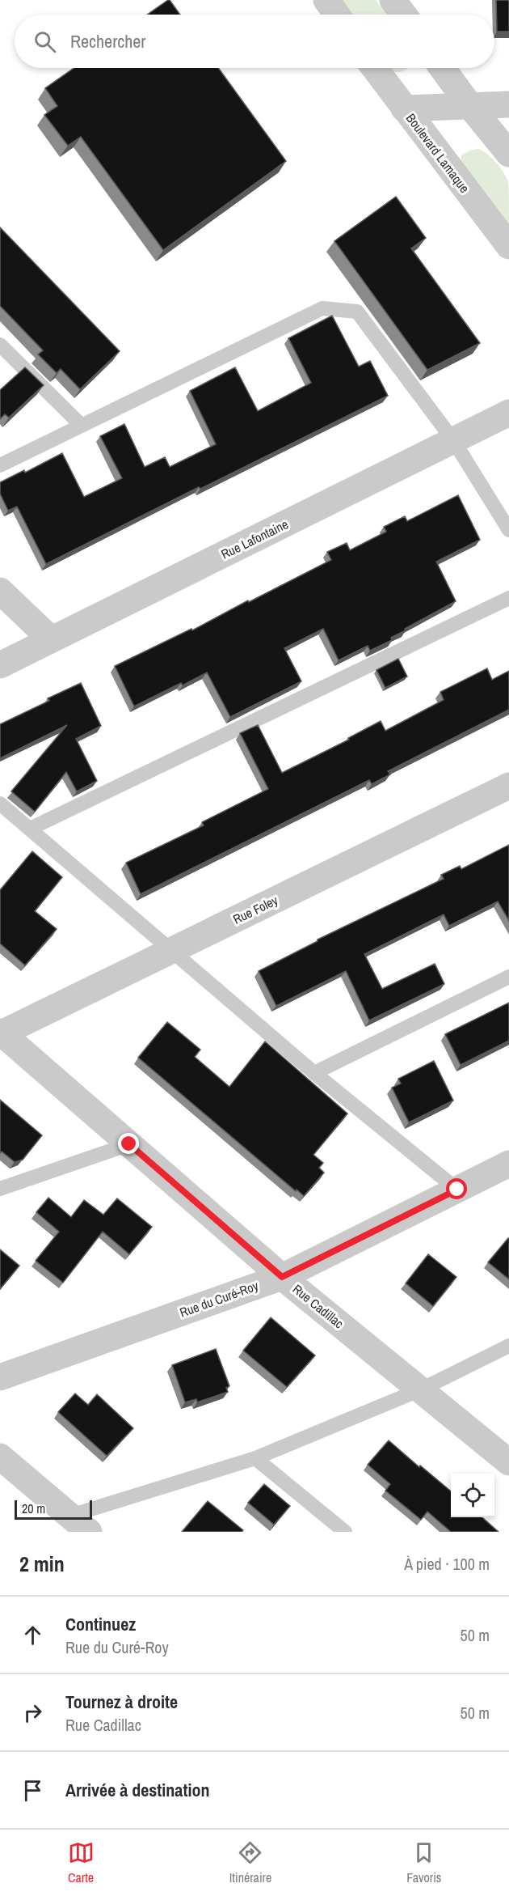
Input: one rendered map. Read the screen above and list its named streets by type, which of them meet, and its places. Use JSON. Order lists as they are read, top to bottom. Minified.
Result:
{"streets":{"street":["Boulevard Lamaque","Rue Lafontaine","Rue Foley","Rue du Curé-Roy","Rue Cadillac"]},"crossings":[["Rue Foley","Rue Cadillac"],["Rue du Curé-Roy","Rue Cadillac"]],"scale_bar":"20 m","page":{"search":"Rechercher","scale":"20 m","heading":["2 min","À pied · 100 m"],"list":[["Continuez","Rue du Curé-Roy","50 m"],["Tournez à droite","Rue Cadillac","50 m"],"Arrivée à destination"],"nav":["Carte","Itinéraire","Favoris"]}}
